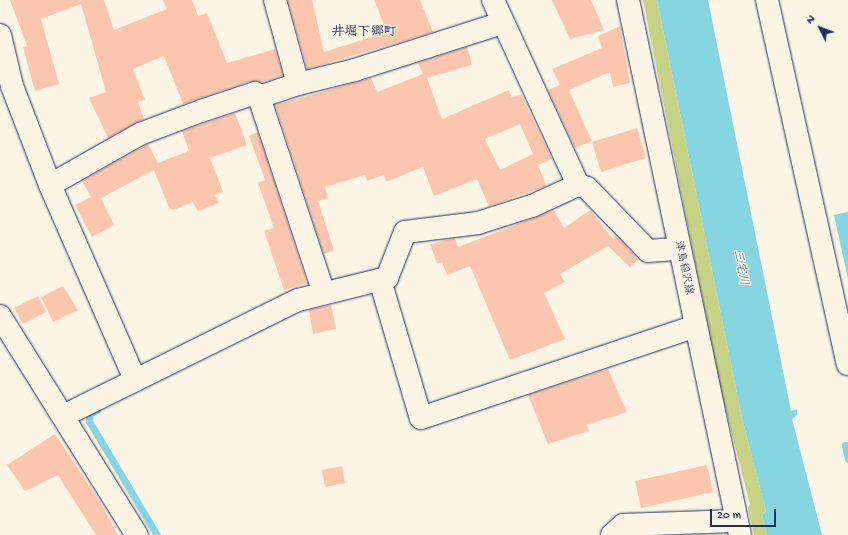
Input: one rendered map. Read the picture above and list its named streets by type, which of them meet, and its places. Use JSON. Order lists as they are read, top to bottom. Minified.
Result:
{"streets":{"street":["津島稲沢線"]},"districts":["井堀下郷町"],"water":["三宅川"],"scale_bar":"20 m","north":"top left"}
